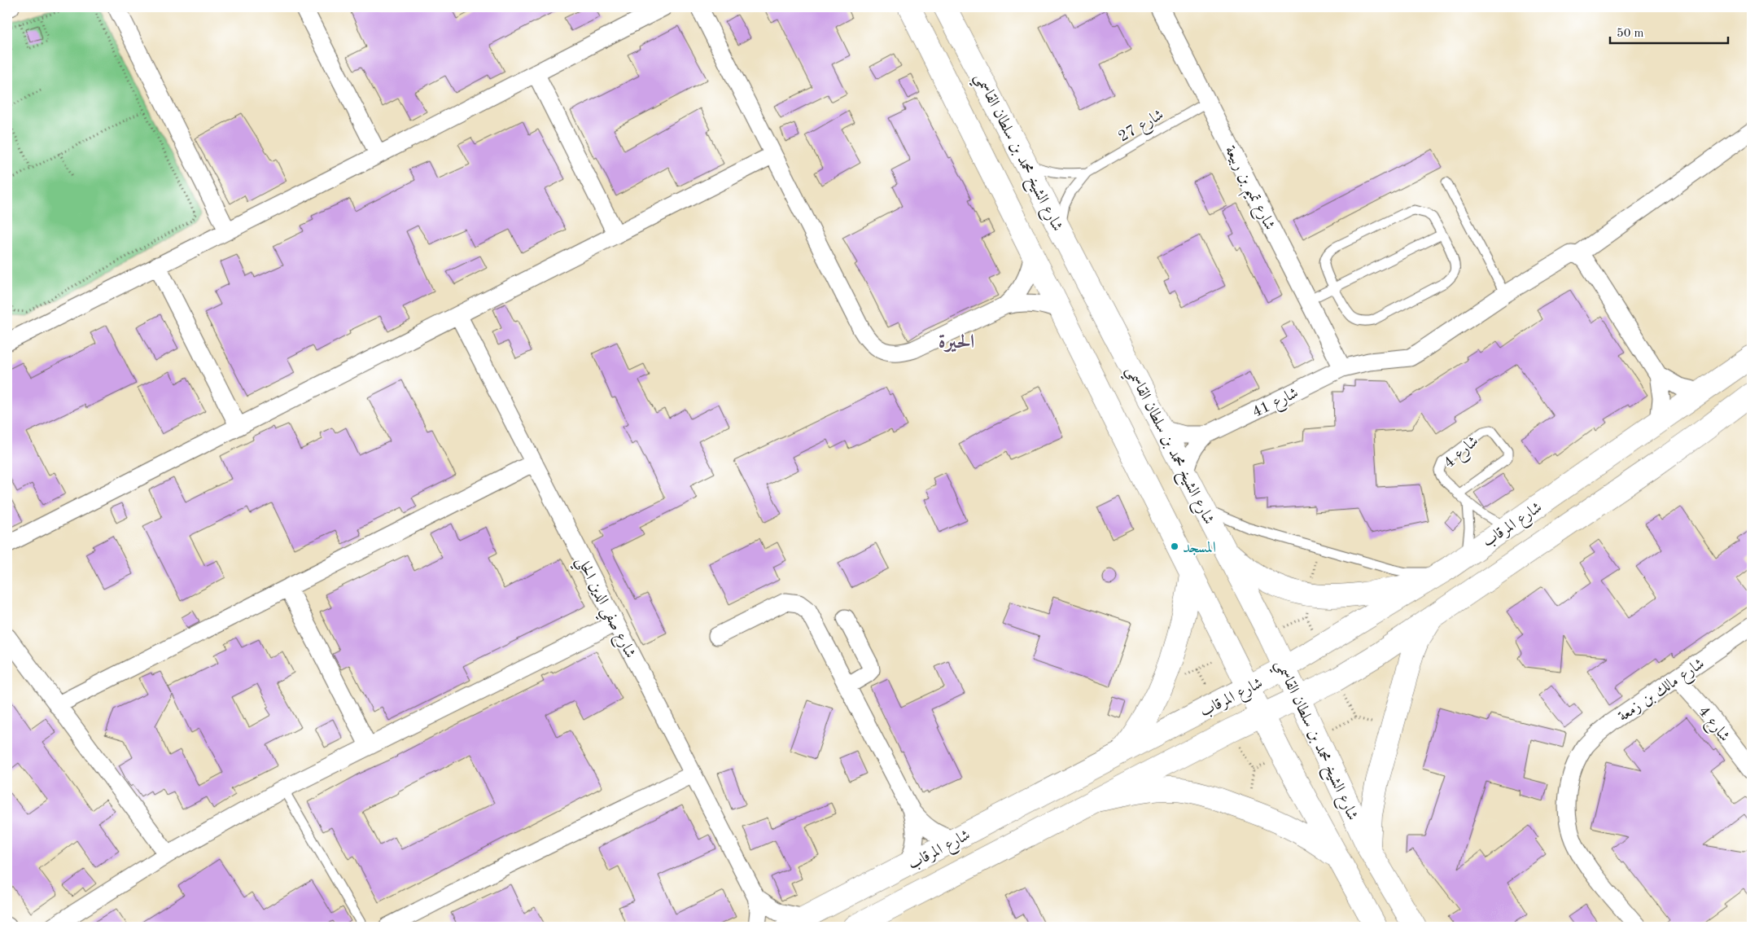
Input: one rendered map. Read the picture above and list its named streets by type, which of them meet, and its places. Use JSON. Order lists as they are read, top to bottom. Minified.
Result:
{"streets":{"main road":["شارع الشيخ محمد بن سلطان القاسمي","شارع المرقاب"],"street":["شارع تميم بن ربيعة","شارع 41","شارع 4","شارع صفي الدين الحلي","شارع مالك بن زمعة"],"lane":["شارع 27"]},"crossings":[["شارع 27","شارع الشيخ محمد بن سلطان القاسمي"],["شارع 27","شارع تميم بن ربيعة"],["شارع الشيخ محمد بن سلطان القاسمي","شارع 41"],["شارع الشيخ محمد بن سلطان القاسمي","شارع المرقاب"],["شارع تميم بن ربيعة","شارع 41"],["شارع 4","شارع المرقاب"],["شارع 4","شارع مالك بن زمعة"],["شارع المرقاب","شارع صفي الدين الحلي"]],"districts":["الحيرة"],"places":["المسجد"],"scale_bar":"50 m"}
